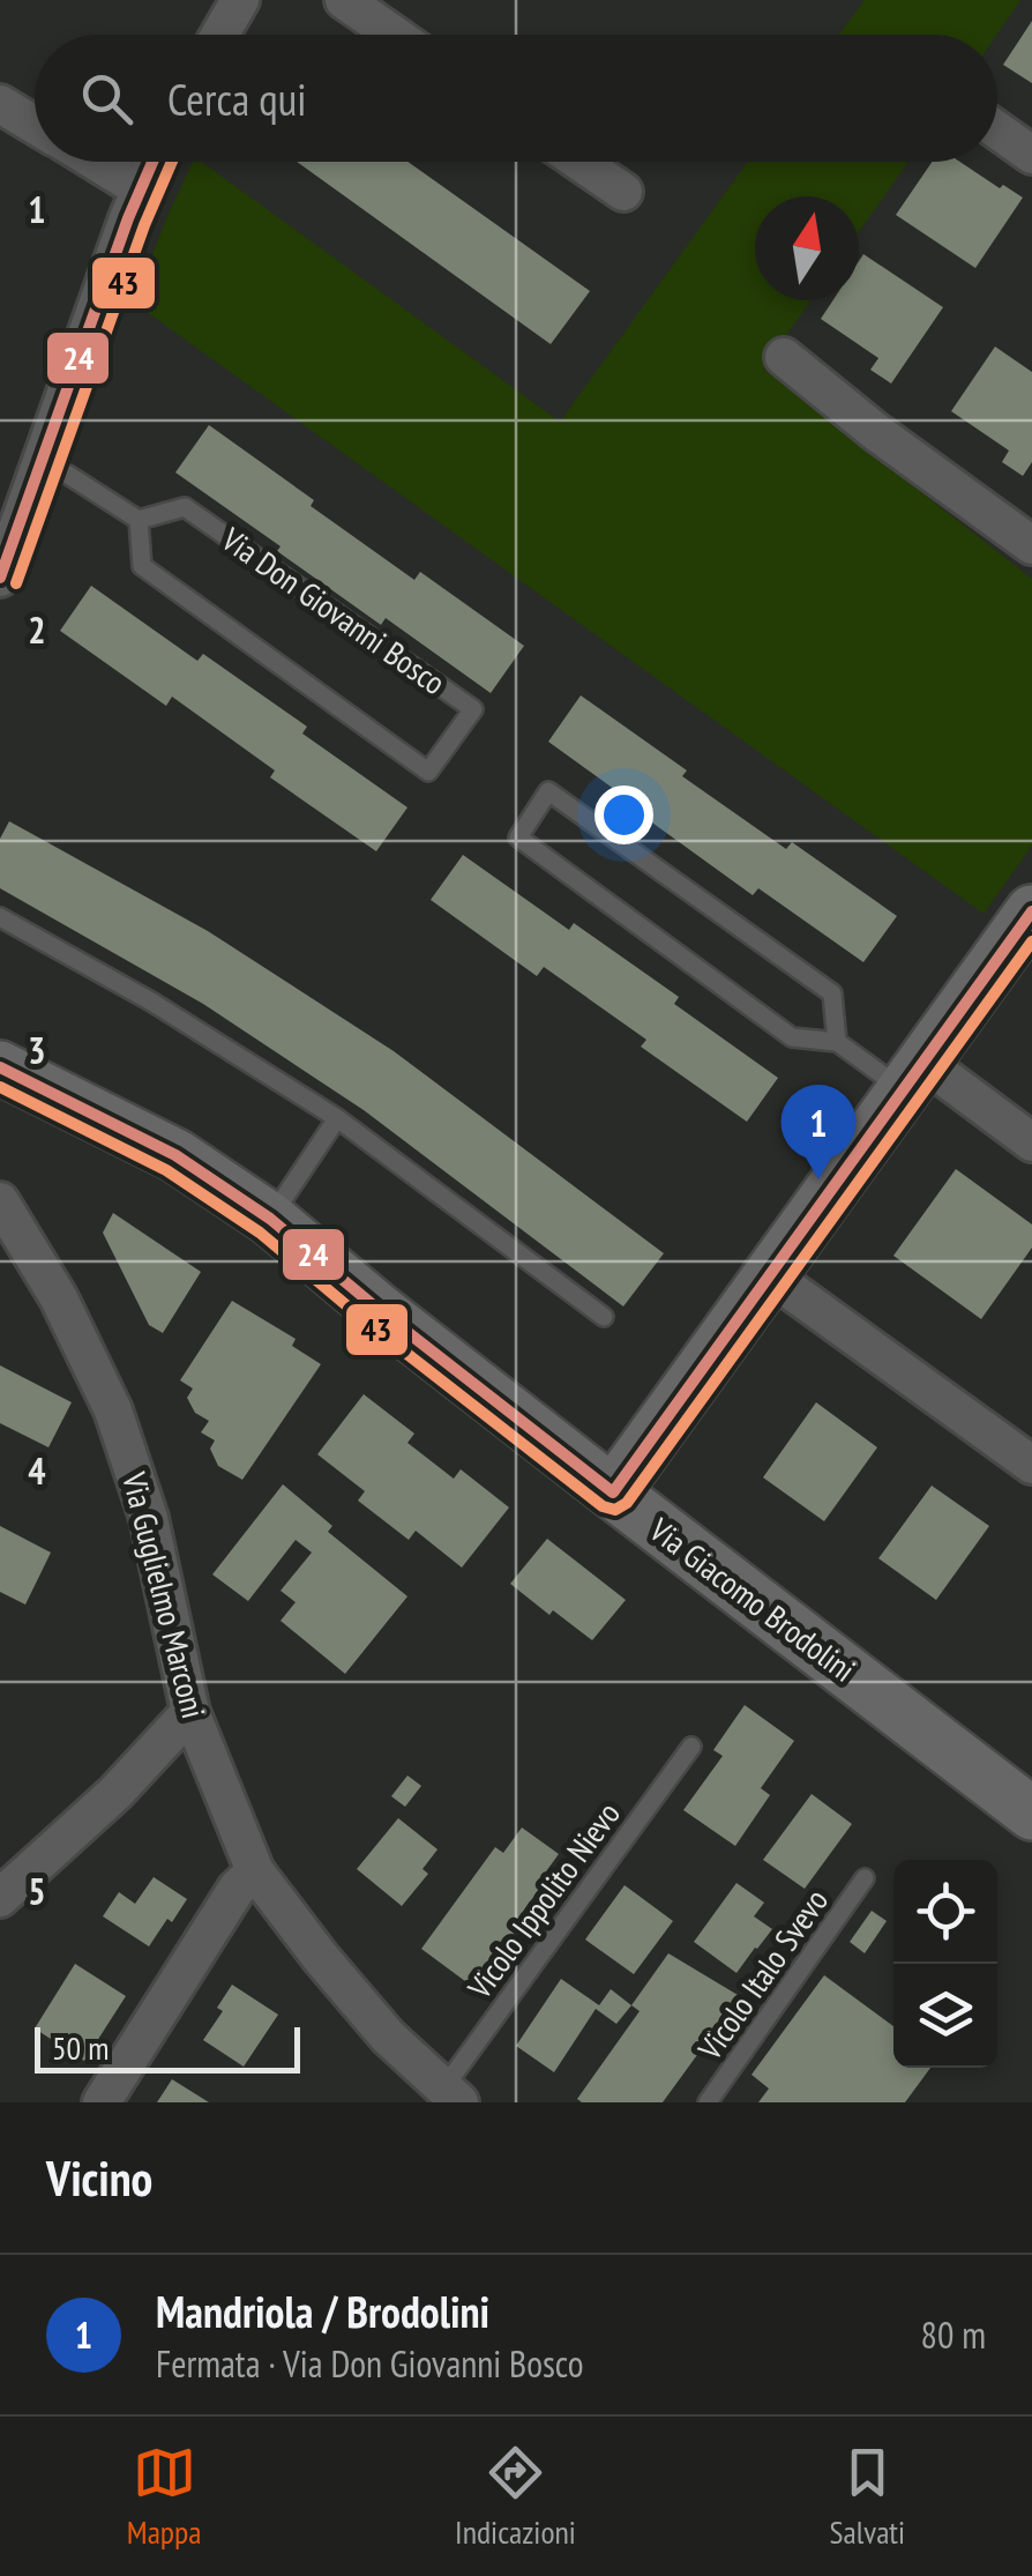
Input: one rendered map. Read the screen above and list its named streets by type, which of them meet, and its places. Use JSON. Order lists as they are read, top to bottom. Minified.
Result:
{"streets":{"street":["Via Guglielmo Marconi","Via Giacomo Brodolini"],"lane":["Via Don Giovanni Bosco","Vicolo Ippolito Nievo","Vicolo Italo Svevo"]},"crossings":[["Via Guglielmo Marconi","Vicolo Ippolito Nievo"]],"lines":["transit line 24","transit line 43"],"scale_bar":"50 m","north":"top","page":{"search":"Cerca qui","pins":"1","scale":"50 m","heading":"Vicino","list":[{"mark":"1","name":"Mandriola / Brodolini","note":"Fermata · Via Don Giovanni Bosco","value":"80 m"}],"nav":["Mappa","Indicazioni","Salvati"]},"grid":{"rows":["1","2","3","4","5"]}}
